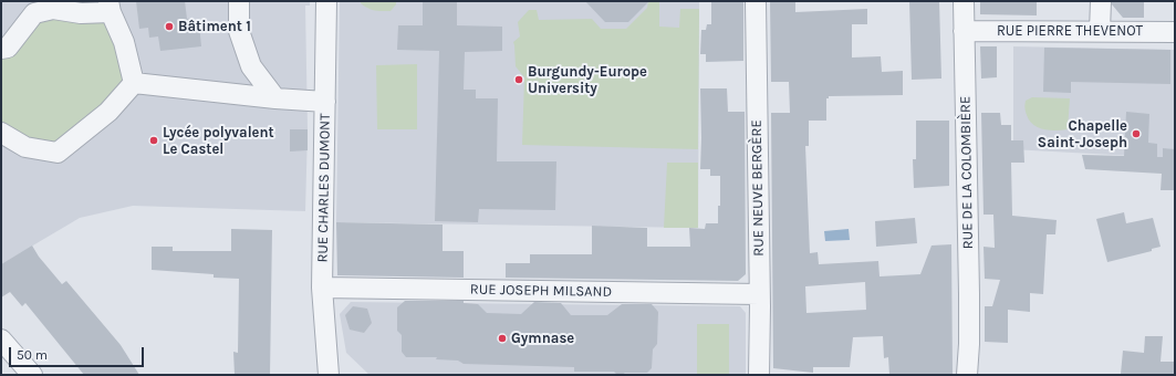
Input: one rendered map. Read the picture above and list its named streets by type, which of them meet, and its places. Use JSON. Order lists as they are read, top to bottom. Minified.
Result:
{"streets":{"street":["RUE PIERRE THEVENOT","RUE DE LA COLOMBIÈRE","RUE CHARLES DUMONT","RUE NEUVE BERGÈRE","RUE JOSEPH MILSAND"]},"crossings":[["RUE PIERRE THEVENOT","RUE DE LA COLOMBIÈRE"],["RUE CHARLES DUMONT","RUE JOSEPH MILSAND"],["RUE NEUVE BERGÈRE","RUE JOSEPH MILSAND"]],"places":["Bâtiment 1","Burgundy-Europe University","Chapelle Saint-Joseph","Lycée polyvalent Le Castel","Gymnase"],"scale_bar":"50 m"}
